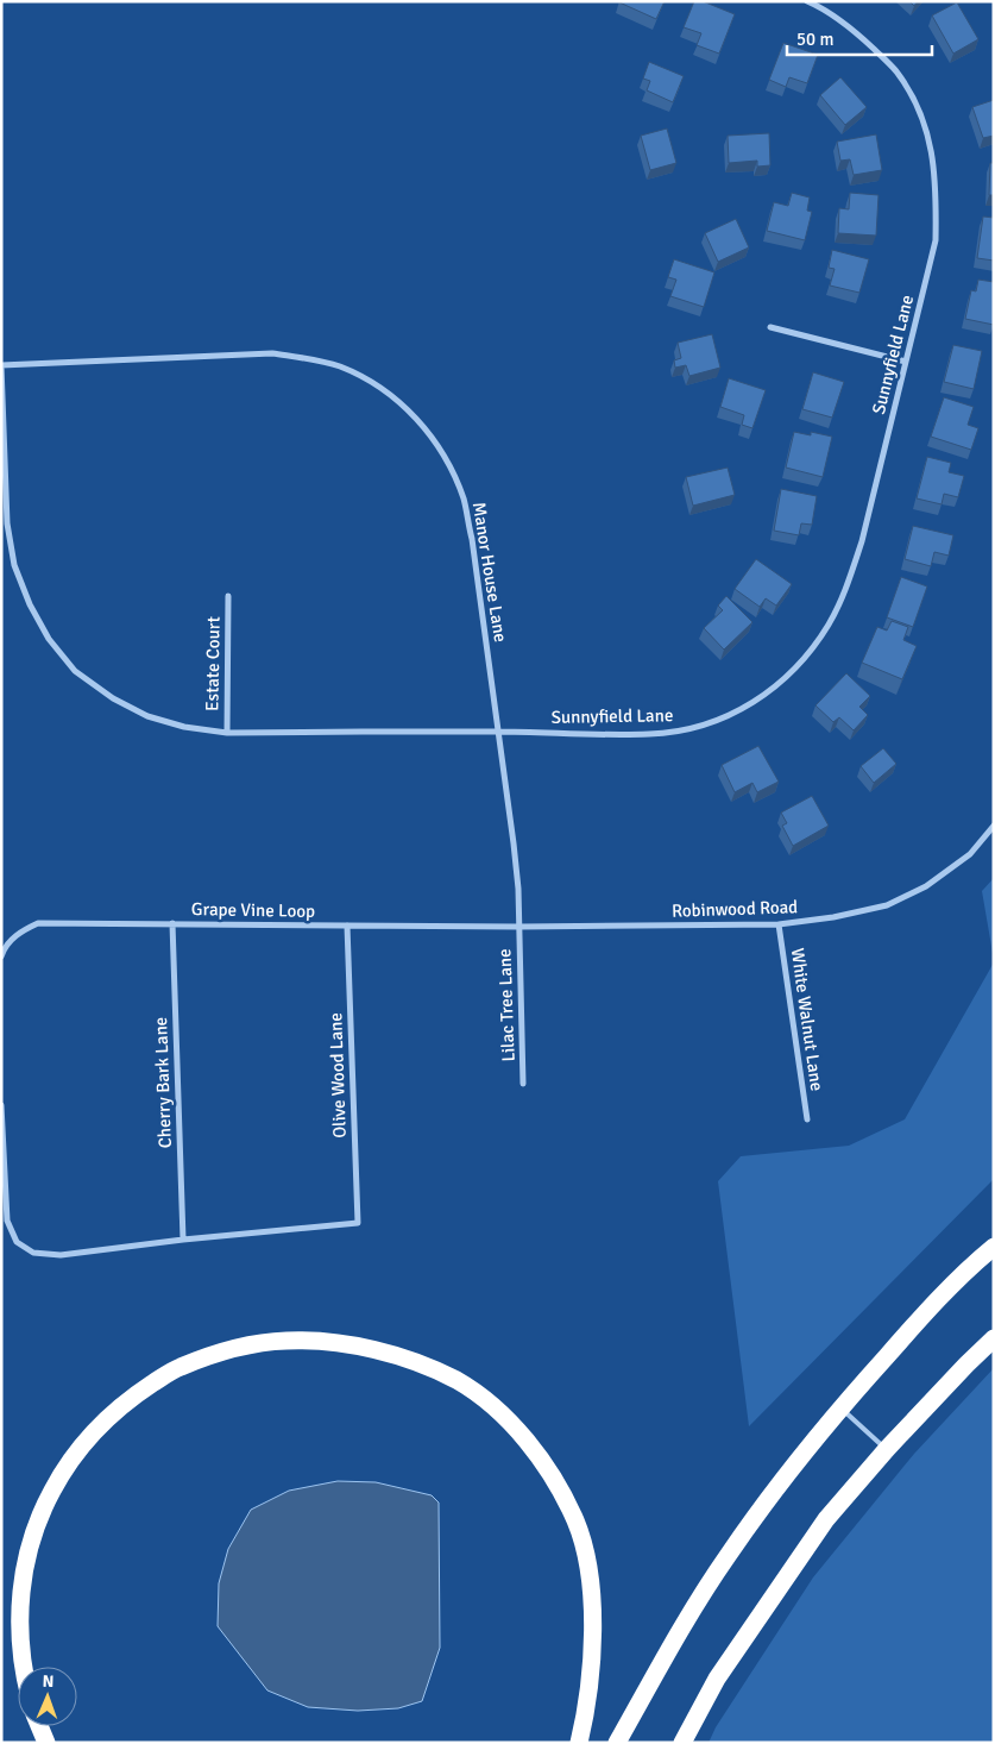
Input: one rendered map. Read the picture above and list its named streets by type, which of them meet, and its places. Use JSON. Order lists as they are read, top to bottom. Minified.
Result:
{"streets":{"street":["Sunnyfield Lane","Manor House Lane","Estate Court","Robinwood Road","Grape Vine Loop","Lilac Tree Lane","White Walnut Lane","Olive Wood Lane","Cherry Bark Lane"]},"crossings":[["Sunnyfield Lane","Manor House Lane"],["Sunnyfield Lane","Estate Court"],["Manor House Lane","Robinwood Road"],["Manor House Lane","Grape Vine Loop"],["Manor House Lane","Lilac Tree Lane"],["Robinwood Road","Grape Vine Loop"],["Robinwood Road","Lilac Tree Lane"],["Robinwood Road","White Walnut Lane"],["Grape Vine Loop","Lilac Tree Lane"],["Grape Vine Loop","Olive Wood Lane"],["Grape Vine Loop","Cherry Bark Lane"],["Olive Wood Lane","Cherry Bark Lane"]],"scale_bar":"50 m","north":"top"}
